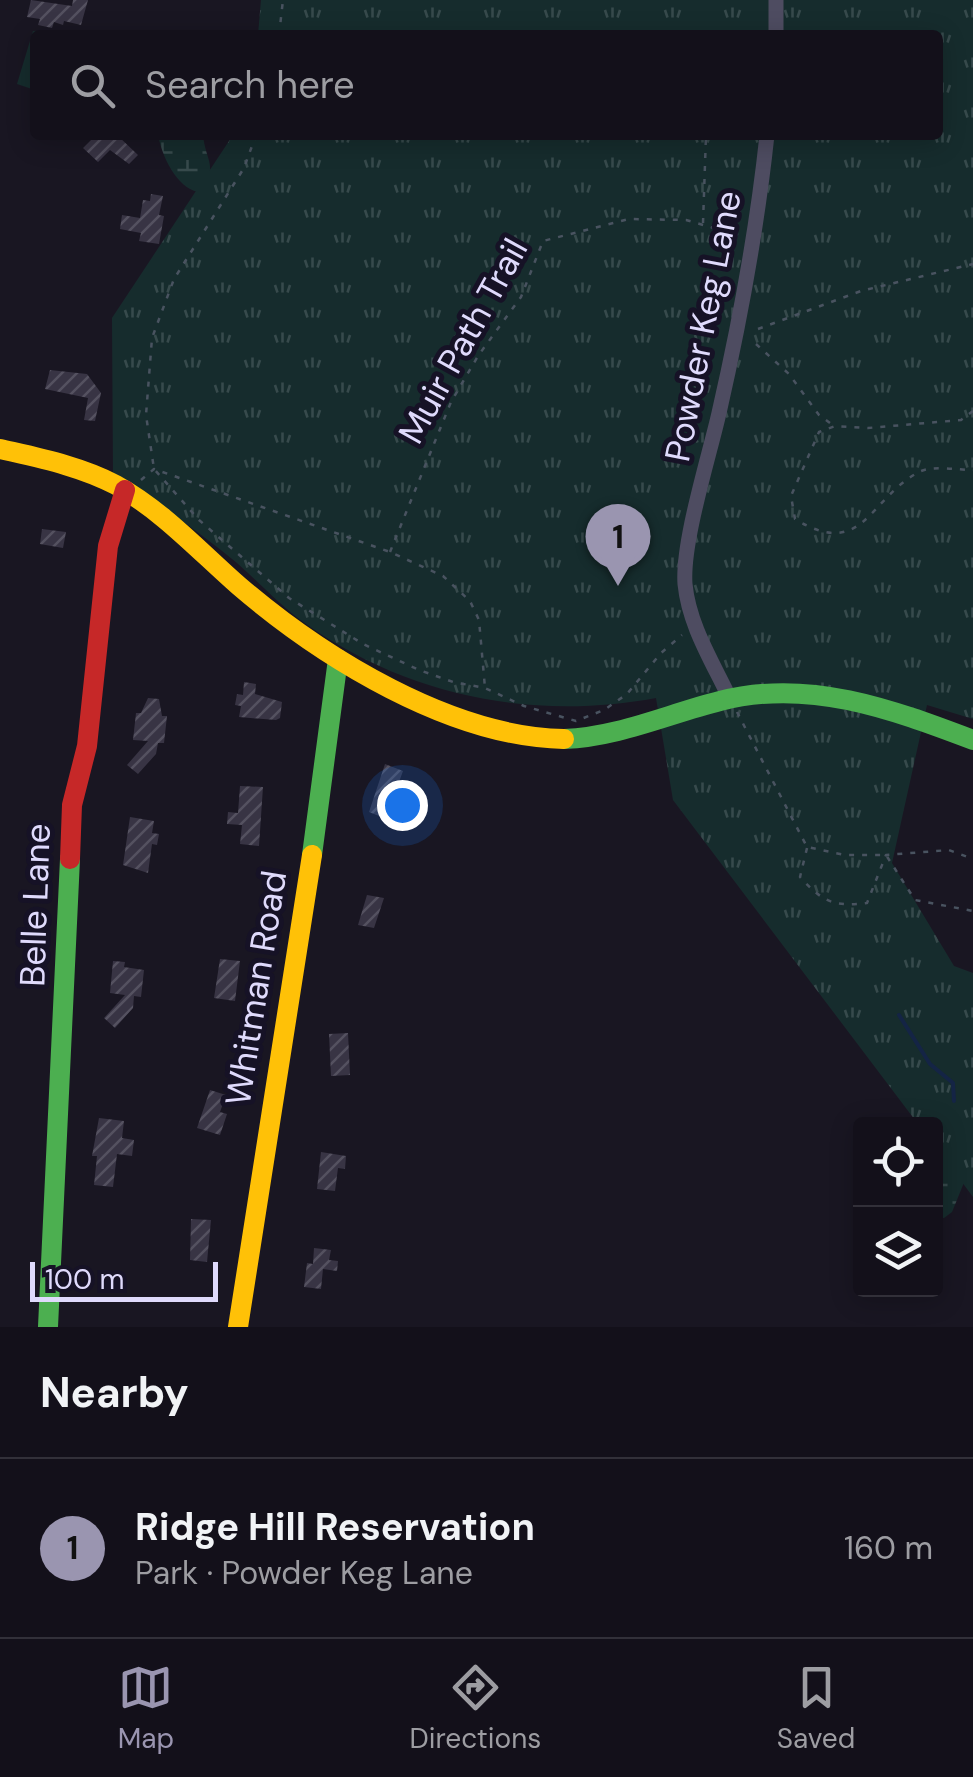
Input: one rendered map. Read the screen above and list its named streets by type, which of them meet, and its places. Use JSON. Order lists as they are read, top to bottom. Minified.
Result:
{"streets":{"street":["Powder Keg Lane","Belle Lane","Whitman Road"],"path":["Muir Path Trail"]},"crossings":[["Powder Keg Lane","Muir Path Trail"]],"scale_bar":"100 m","page":{"search":"Search here","pins":"1","scale":"100 m","heading":"Nearby","list":[{"mark":"1","name":"Ridge Hill Reservation","note":"Park · Powder Keg Lane","value":"160 m"}],"nav":["Map","Directions","Saved"]}}
